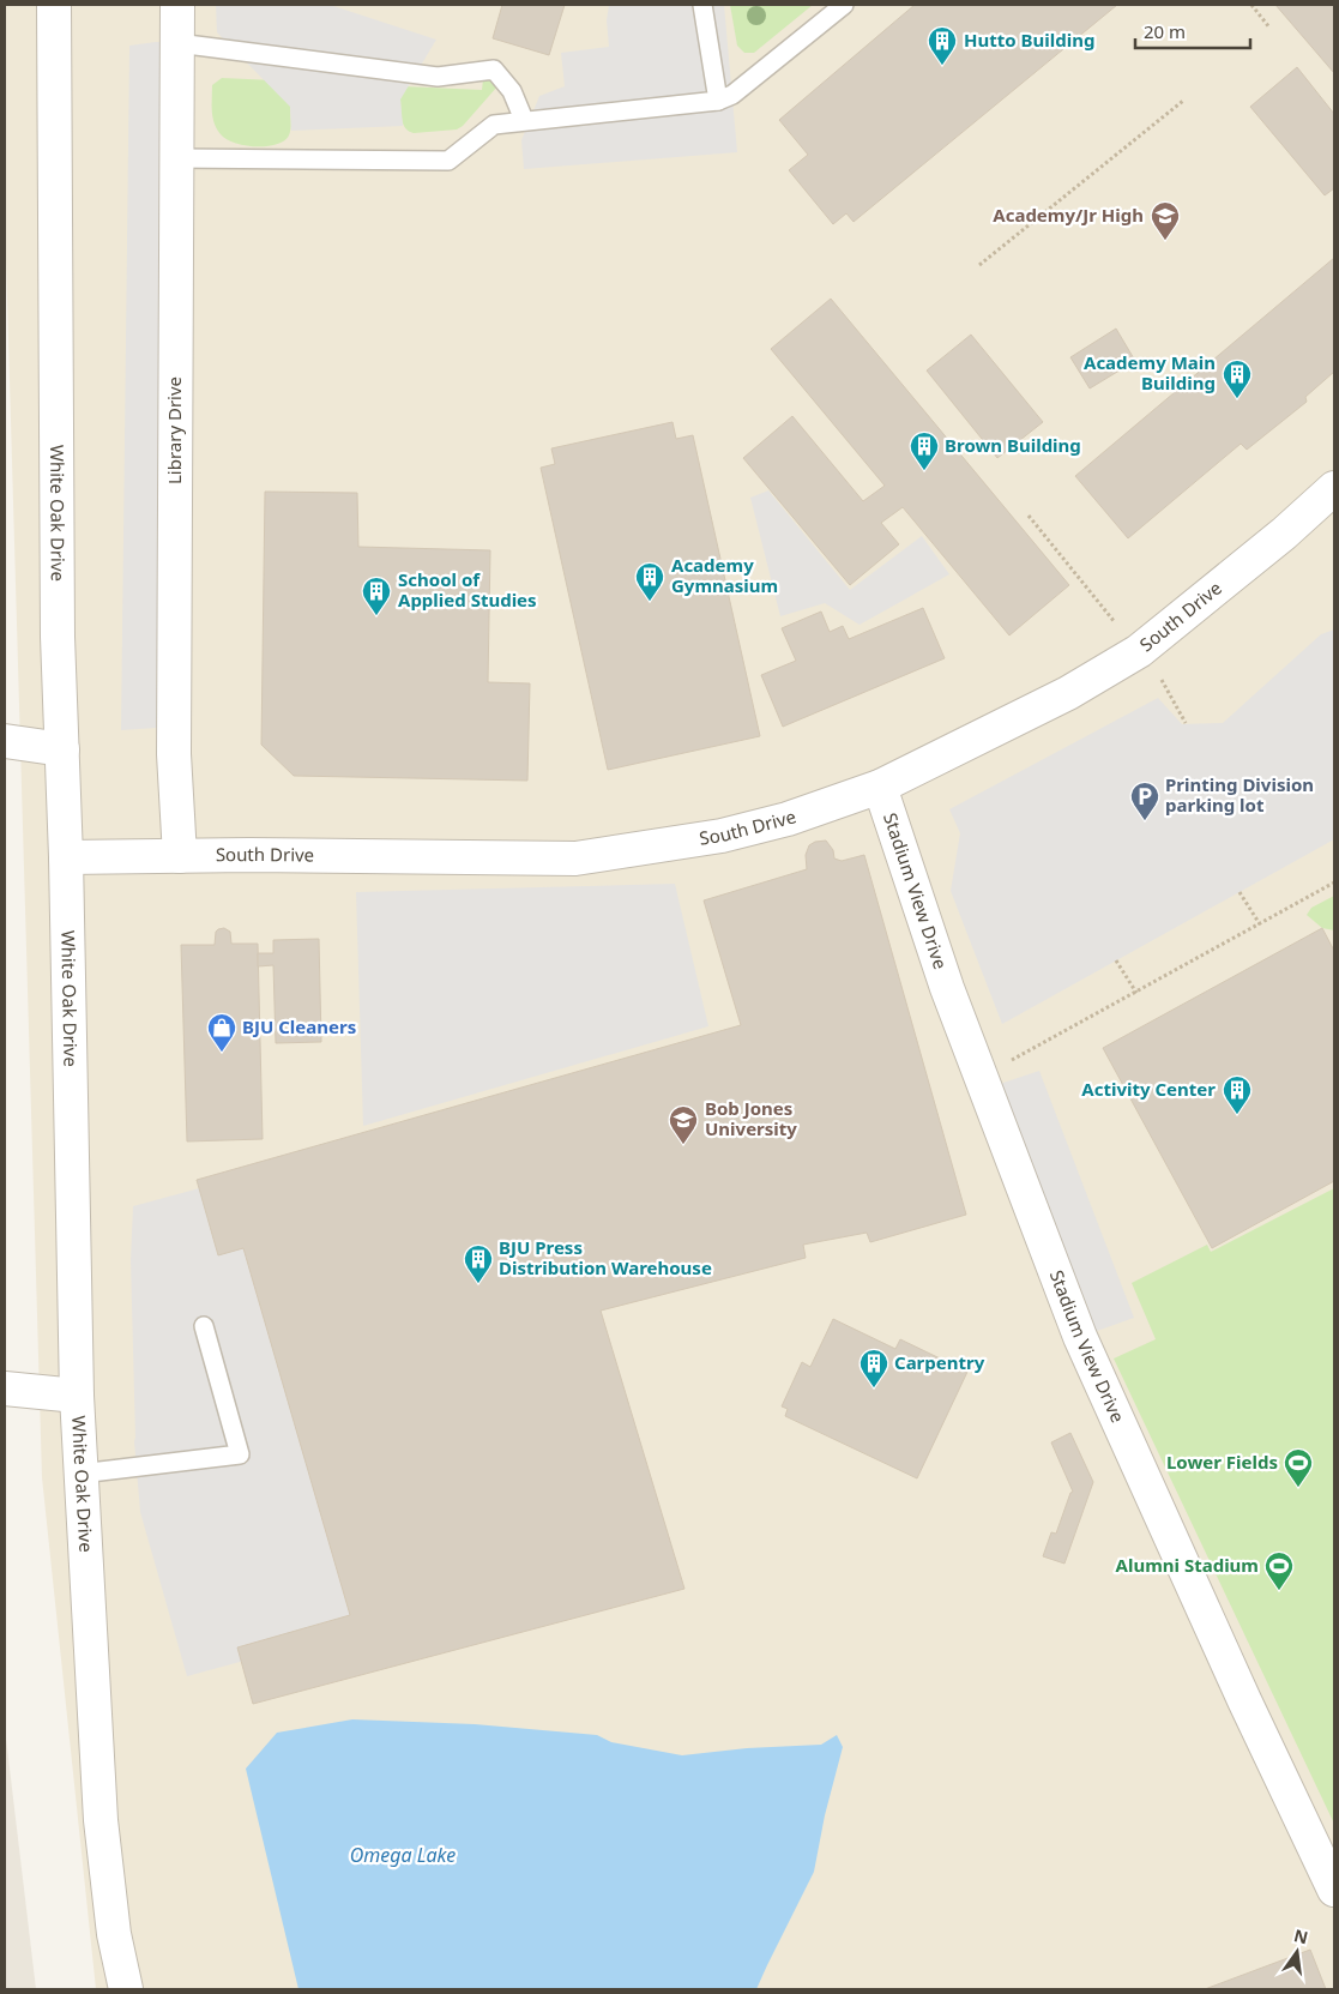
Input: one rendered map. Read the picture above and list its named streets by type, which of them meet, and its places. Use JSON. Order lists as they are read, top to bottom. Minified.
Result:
{"streets":{"street":["Library Drive","White Oak Drive","South Drive","Stadium View Drive"]},"crossings":[["Library Drive","South Drive"],["White Oak Drive","South Drive"],["South Drive","Stadium View Drive"]],"water":["Omega Lake"],"places":{"building":["Hutto Building","Academy Main Building","Brown Building","Academy Gymnasium","School of Applied Studies","Activity Center","BJU Press Distribution Warehouse","Carpentry"],"school or university":["Academy/Jr High","Bob Jones University"],"parking":["Printing Division parking lot"],"shop":["BJU Cleaners"],"sports":["Lower Fields","Alumni Stadium"]},"scale_bar":"20 m","north":"top"}
